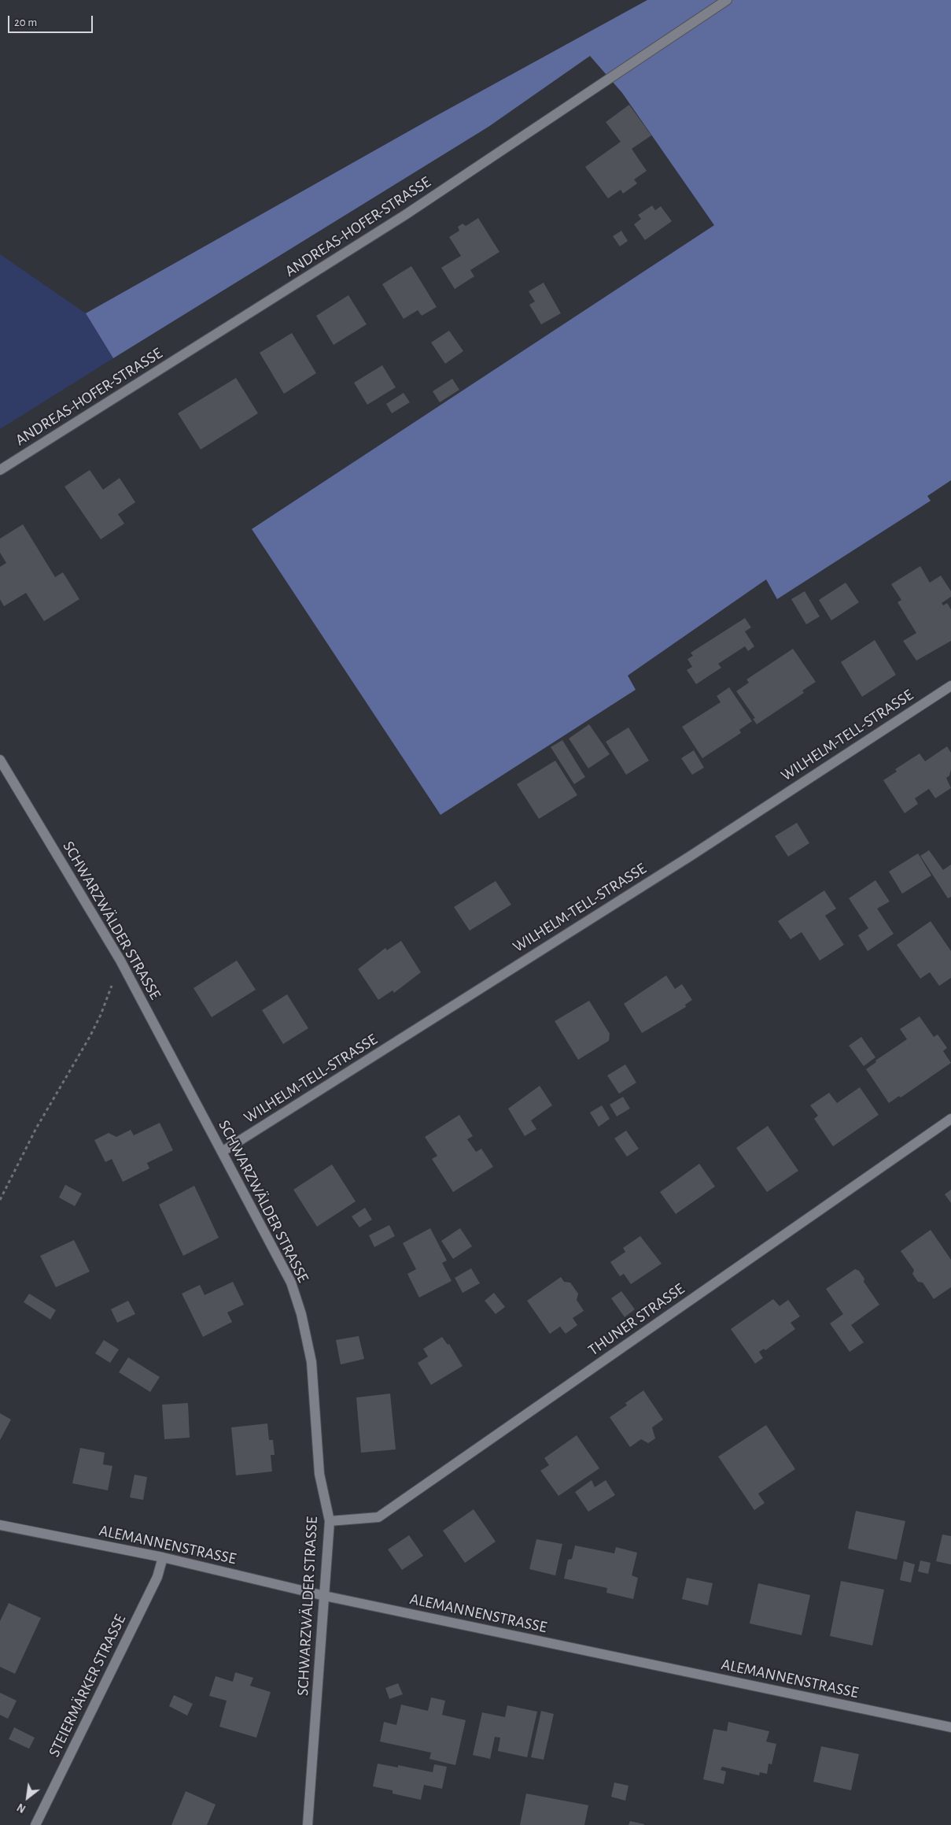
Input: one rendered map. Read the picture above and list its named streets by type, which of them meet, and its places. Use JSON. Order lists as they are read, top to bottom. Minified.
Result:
{"streets":{"street":["ANDREAS-HOFER-STRASSE","WILHELM-TELL-STRASSE","SCHWARZWÄLDER STRASSE","THUNER STRASSE","ALEMANNENSTRASSE","STEIERMÄRKER STRASSE"]},"crossings":[["WILHELM-TELL-STRASSE","SCHWARZWÄLDER STRASSE"],["SCHWARZWÄLDER STRASSE","THUNER STRASSE"],["SCHWARZWÄLDER STRASSE","ALEMANNENSTRASSE"],["ALEMANNENSTRASSE","STEIERMÄRKER STRASSE"]],"scale_bar":"20 m","north":"bottom left"}
